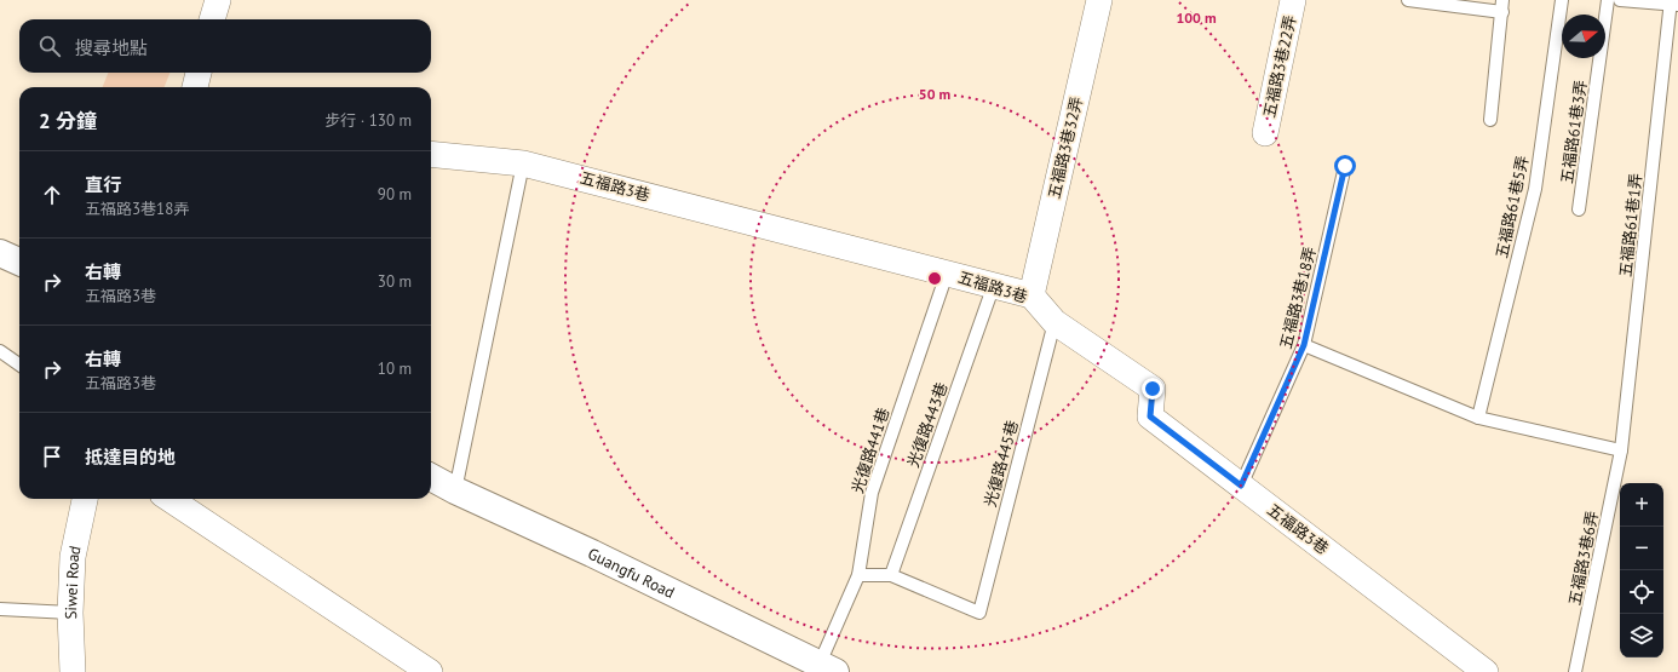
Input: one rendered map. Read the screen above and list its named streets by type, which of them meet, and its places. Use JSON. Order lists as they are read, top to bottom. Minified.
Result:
{"streets":{"street":["五福路3巷22弄","五福路3巷32弄","五福路3巷","Guangfu Road","Siwei Road"],"lane":["五福路61巷3弄","五福路61巷5弄","五福路61巷1弄","五福路3巷18弄","光復路443巷","光復路441巷","光復路445巷","五福路3巷6弄"]},"crossings":[["五福路3巷32弄","五福路3巷"],["五福路3巷","五福路3巷18弄"],["五福路3巷","光復路443巷"],["五福路3巷","光復路441巷"],["五福路3巷","光復路445巷"],["五福路61巷1弄","五福路3巷6弄"],["光復路443巷","光復路445巷"],["光復路441巷","Guangfu Road"]],"north":"right","page":{"search":"搜尋地點","heading":["2 分鐘","步行 · 130 m"],"list":[["直行","五福路3巷18弄","90 m"],["右轉","五福路3巷","30 m"],["右轉","五福路3巷","10 m"],"抵達目的地"],"map_buttons":["+","−"]},"rings":["100 m","50 m"]}
